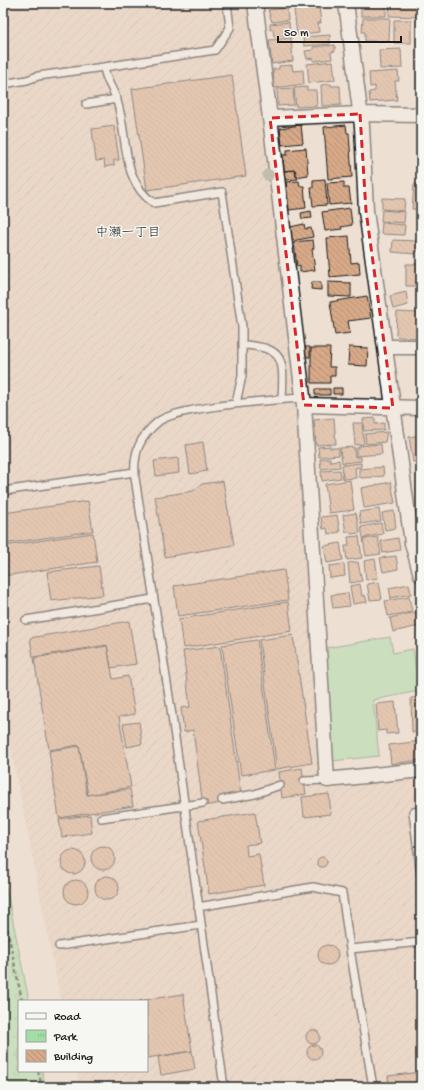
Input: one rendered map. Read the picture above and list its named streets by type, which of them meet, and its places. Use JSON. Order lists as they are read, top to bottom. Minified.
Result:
{"districts":["中瀬一丁目"],"legend":["Road","Park","Building"],"scale_bar":"50 m"}
